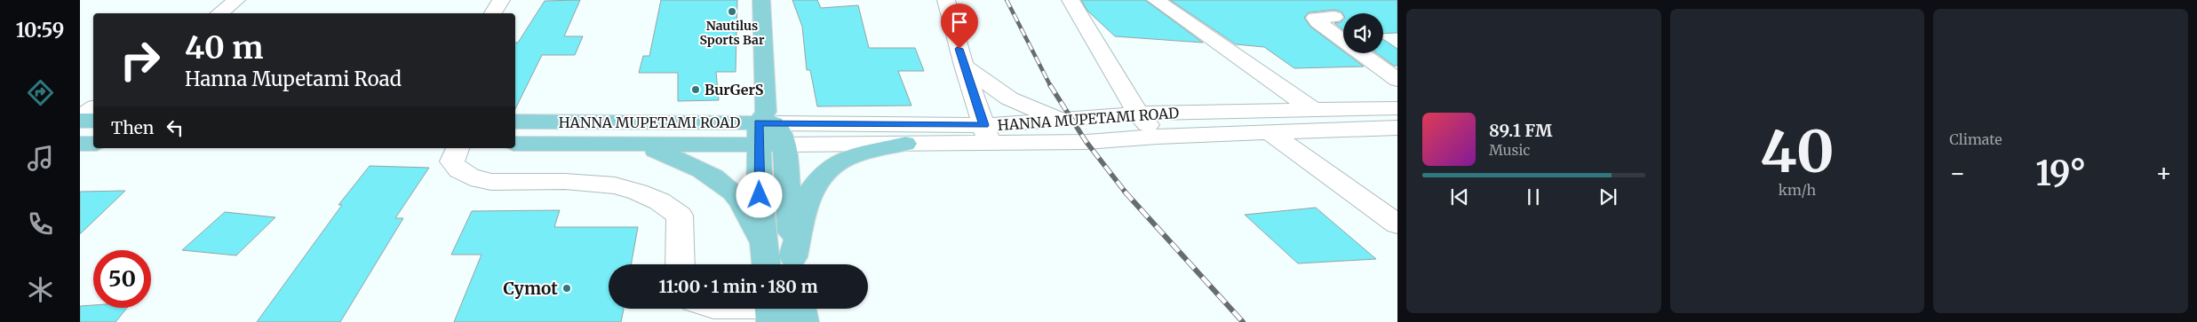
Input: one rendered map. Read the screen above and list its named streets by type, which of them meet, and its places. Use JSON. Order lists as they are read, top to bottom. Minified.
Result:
{"streets":{"main road":["HANNA MUPETAMI ROAD"]},"places":["Nautilus Sports Bar","BurGerS","Cymot"],"page":{"tabs":"10:59","tile":[["40","km/h"],"Climate"],"turn":["40 m","Hanna Mupetami Road"],"then":"Then","song":["89.1 FM","Music"],"heat":["−","19°","+"],"limit":"50","trip":"11:00 · 1 min · 180 m"}}
